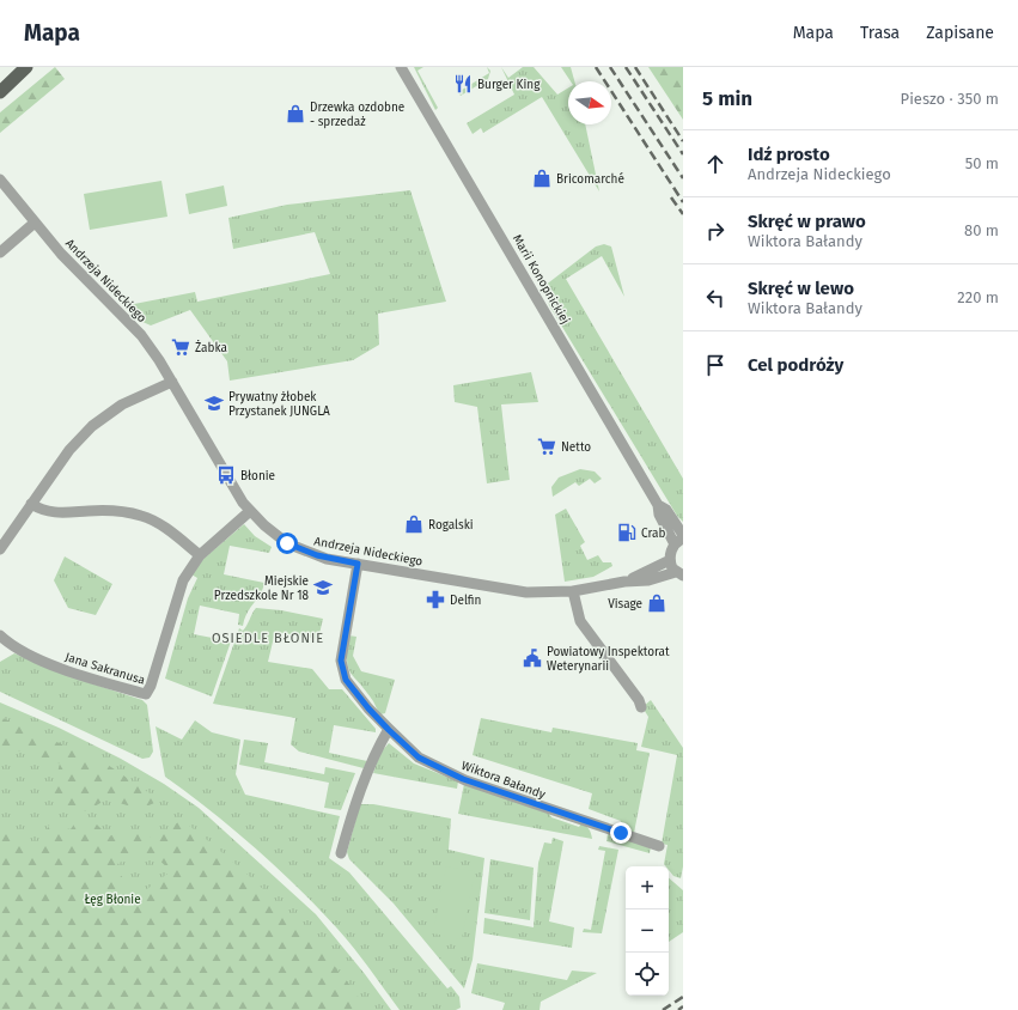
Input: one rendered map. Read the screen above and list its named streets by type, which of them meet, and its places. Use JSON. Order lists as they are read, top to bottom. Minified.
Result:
{"streets":{"street":["Marii Konopnickiej","Andrzeja Nideckiego","Jana Sakranusa","Wiktora Bałandy"]},"crossings":[["Andrzeja Nideckiego","Wiktora Bałandy"]],"districts":["OSIEDLE BŁONIE"],"parks":["Łęg Błonie"],"places":{"restaurant":["Burger King"],"shop":["Drzewka ozdobne - sprzedaż","Bricomarché","Rogalski","Visage"],"supermarket":["Żabka","Netto"],"school or university":["Prywatny żłobek Przystanek JUNGLA","Miejskie Przedszkole Nr 18"],"bus stop":["Błonie"],"fuel station":["Crab"],"pharmacy":["Delfin"],"public building":["Powiatowy Inspektorat Weterynarii"]},"north":"right","page":{"header":"Mapa","nav":["Mapa","Trasa","Zapisane"],"heading":["5 min","Pieszo · 350 m"],"list":[["Idź prosto","Andrzeja Nideckiego","50 m"],["Skręć w prawo","Wiktora Bałandy","80 m"],["Skręć w lewo","Wiktora Bałandy","220 m"],"Cel podróży"],"map_buttons":["+","−"]}}
